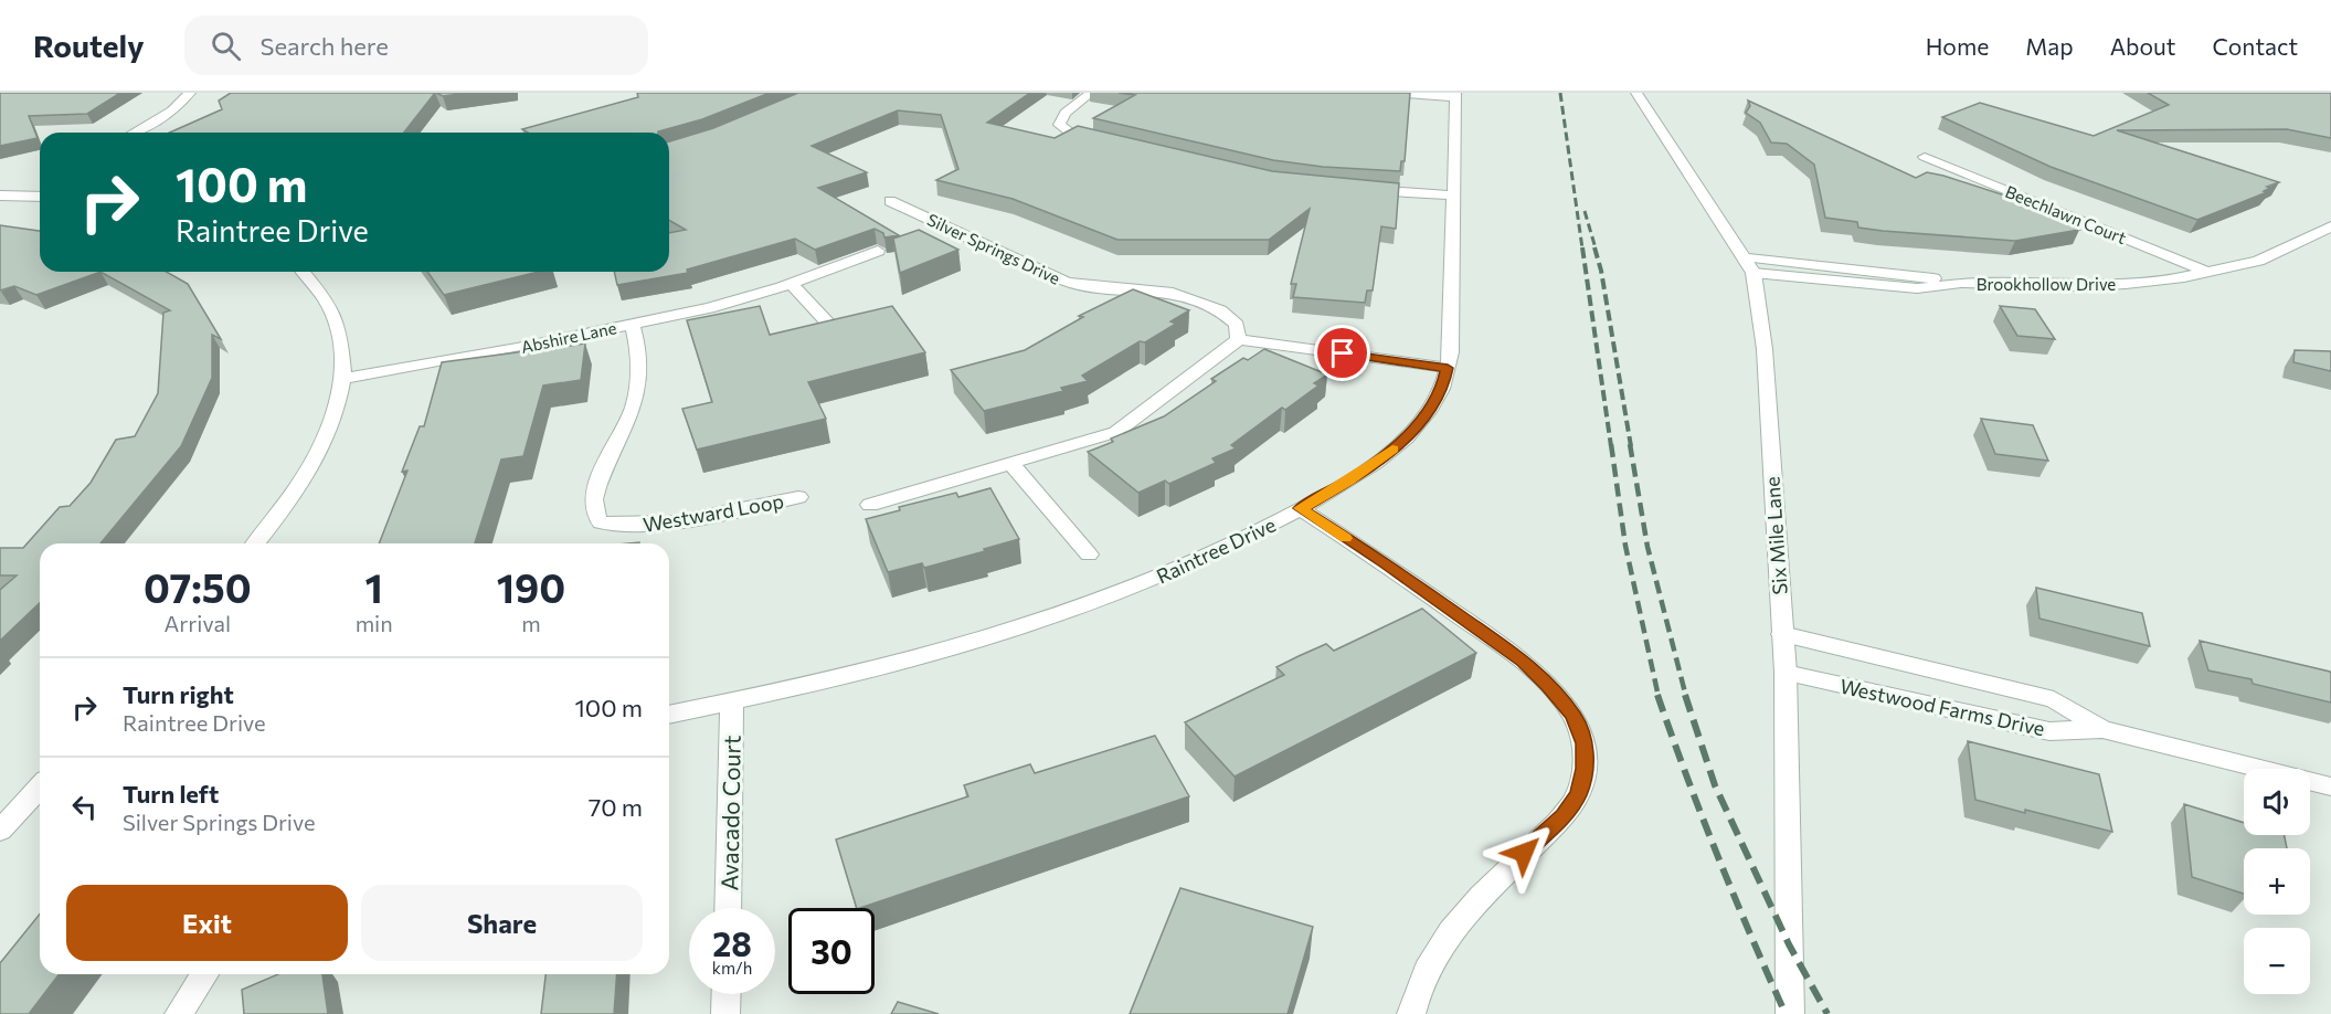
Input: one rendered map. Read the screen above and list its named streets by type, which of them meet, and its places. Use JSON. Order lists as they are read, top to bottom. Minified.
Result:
{"streets":{"street":["Beechlawn Court","Silver Springs Drive","Brookhollow Drive","Abshire Lane","Westward Loop","Six Mile Lane","Raintree Drive","Westwood Farms Drive","Avacado Court"]},"crossings":[["Beechlawn Court","Brookhollow Drive"],["Brookhollow Drive","Six Mile Lane"],["Abshire Lane","Westward Loop"],["Six Mile Lane","Westwood Farms Drive"],["Raintree Drive","Avacado Court"]],"page":{"header":"Routely","search":"Search here","nav":["Home","Map","About","Contact"],"turn":["100 m","Raintree Drive"],"eta":["07:50","Arrival","1","min","190","m"],"list":[{"name":"Turn right","note":"Raintree Drive","value":"100 m"},{"name":"Turn left","note":"Silver Springs Drive","value":"70 m"}],"map_buttons":["+","−"],"buttons":["Exit","Share"],"speed":"28 km/h","limit":"30"}}
